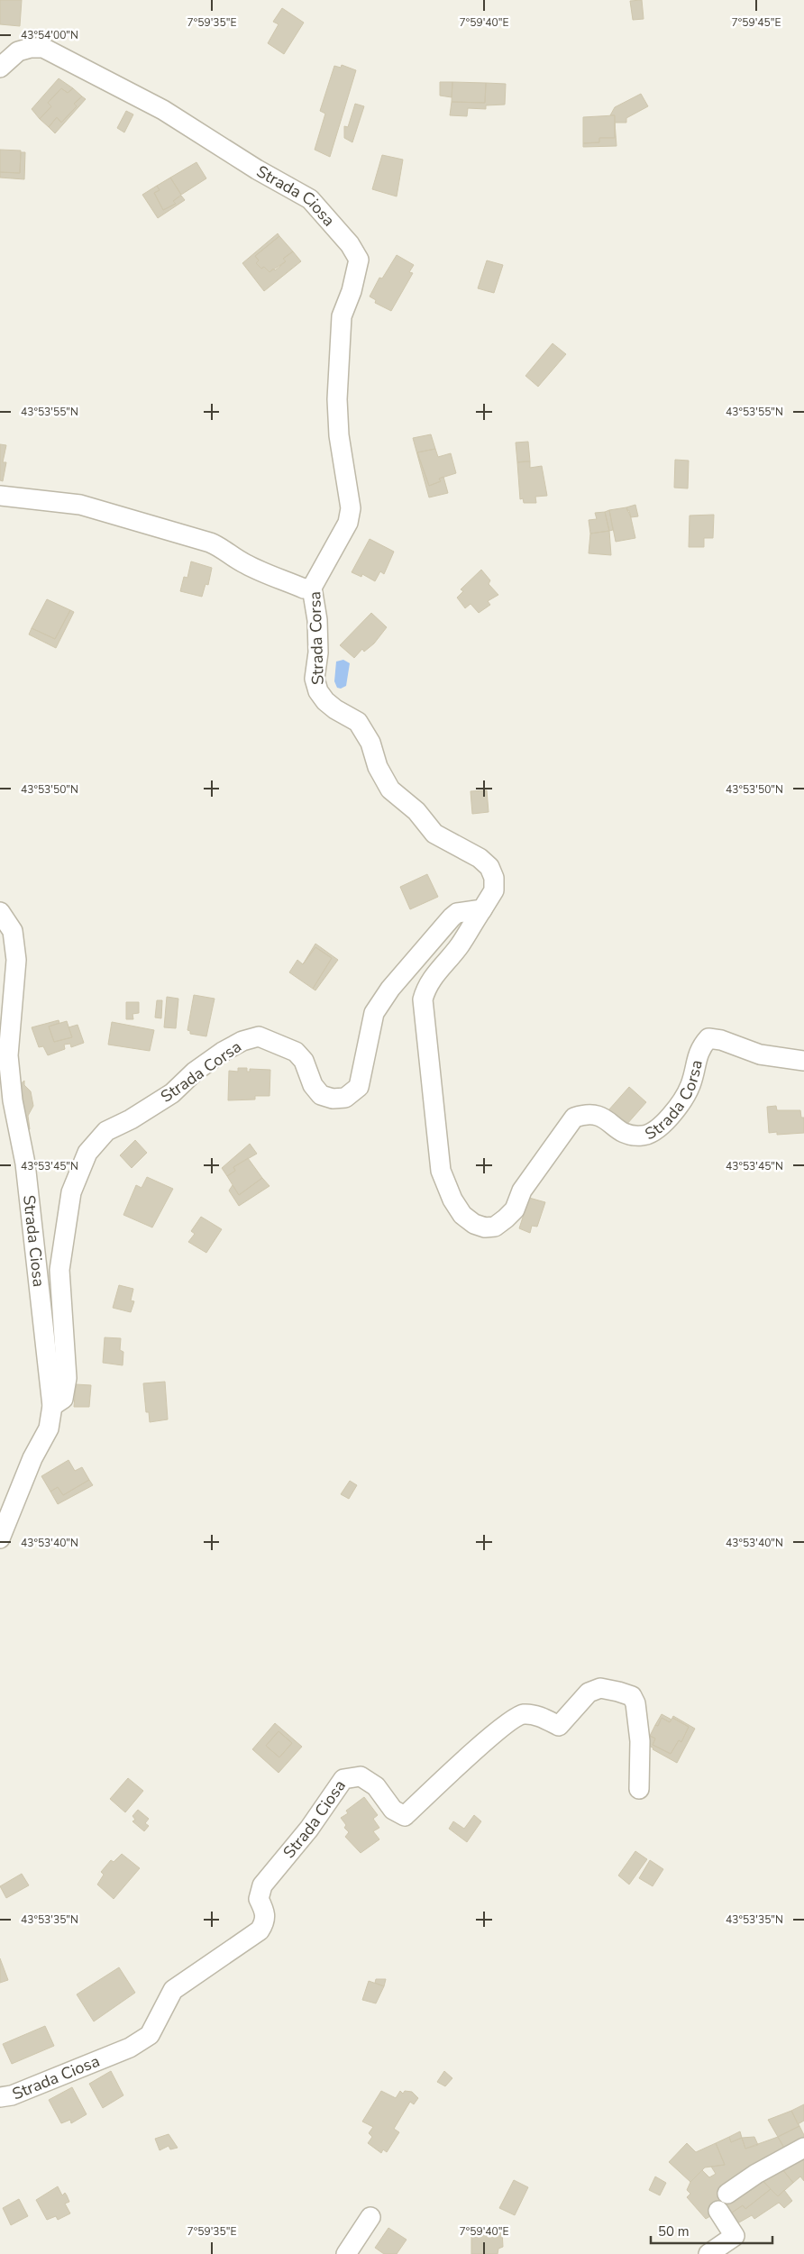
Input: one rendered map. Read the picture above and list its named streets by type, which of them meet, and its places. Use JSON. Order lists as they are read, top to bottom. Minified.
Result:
{"streets":{"street":["Strada Ciosa","Strada Corsa"]},"crossings":[["Strada Ciosa","Strada Corsa"]],"scale_bar":"50 m","coordinates":["7°59'35\"E","7°59'40\"E","7°59'45\"E","43°54'00\"N","43°53'55\"N","43°53'50\"N","43°53'45\"N","43°53'40\"N","43°53'35\"N"]}
